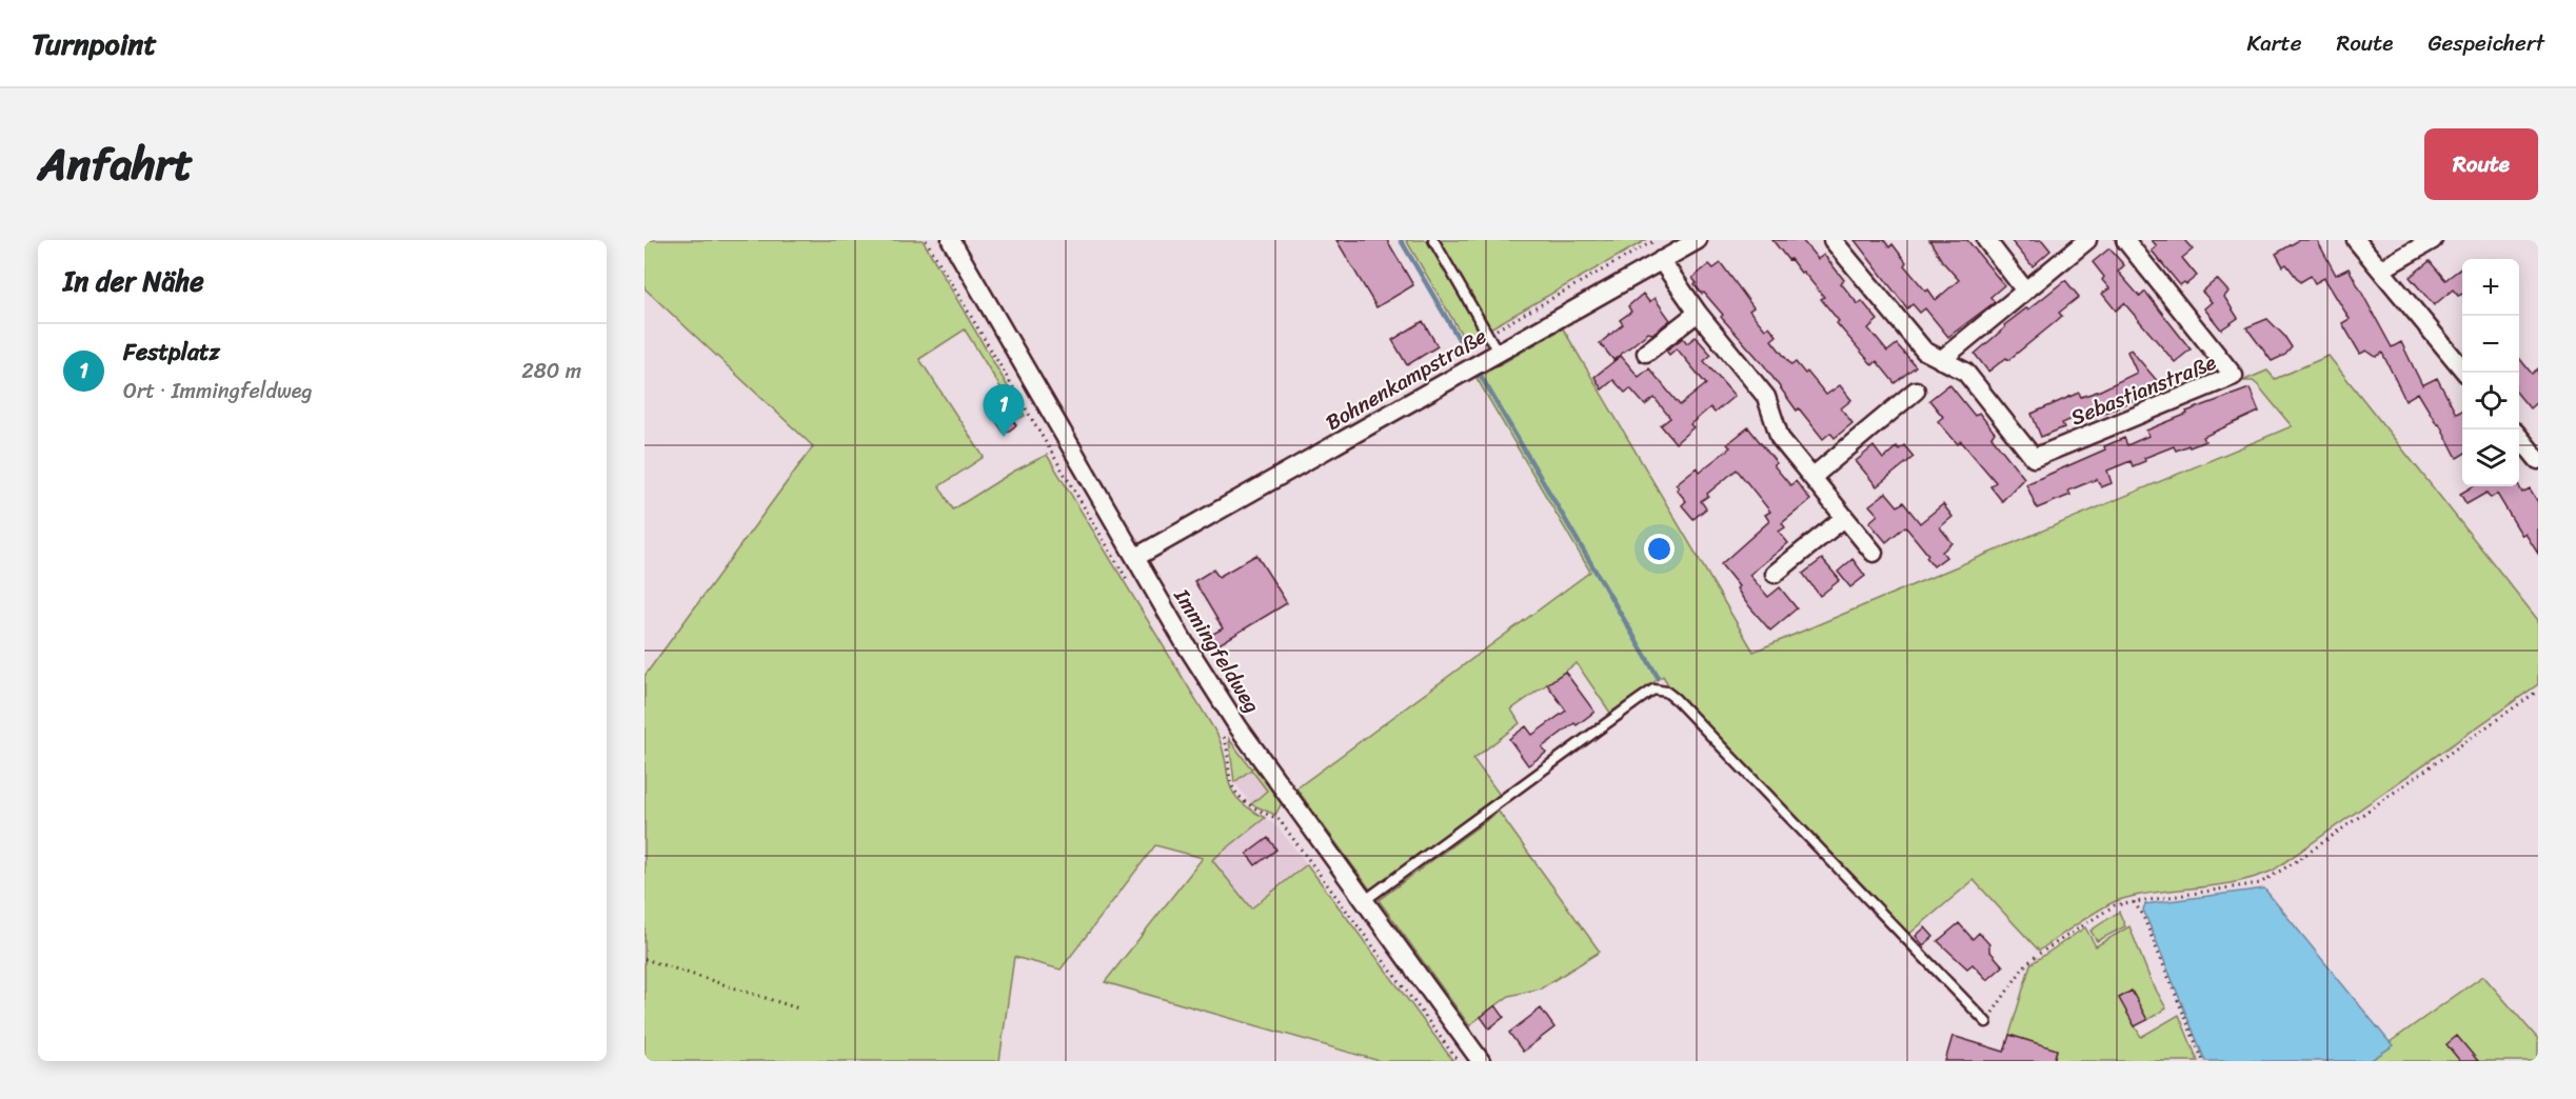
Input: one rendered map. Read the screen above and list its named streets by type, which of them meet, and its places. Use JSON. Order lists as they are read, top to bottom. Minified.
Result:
{"streets":{"street":["Bohnenkampstraße","Sebastianstraße","Immingfeldweg"]},"crossings":[["Bohnenkampstraße","Immingfeldweg"]],"page":{"header":"Turnpoint","nav":["Karte","Route","Gespeichert"],"title":"Anfahrt","buttons":"Route","heading":"In der Nähe","map_buttons":["+","−"],"list":[{"mark":"1","name":"Festplatz","note":"Ort · Immingfeldweg","value":"280 m"}],"pins":"1"}}
